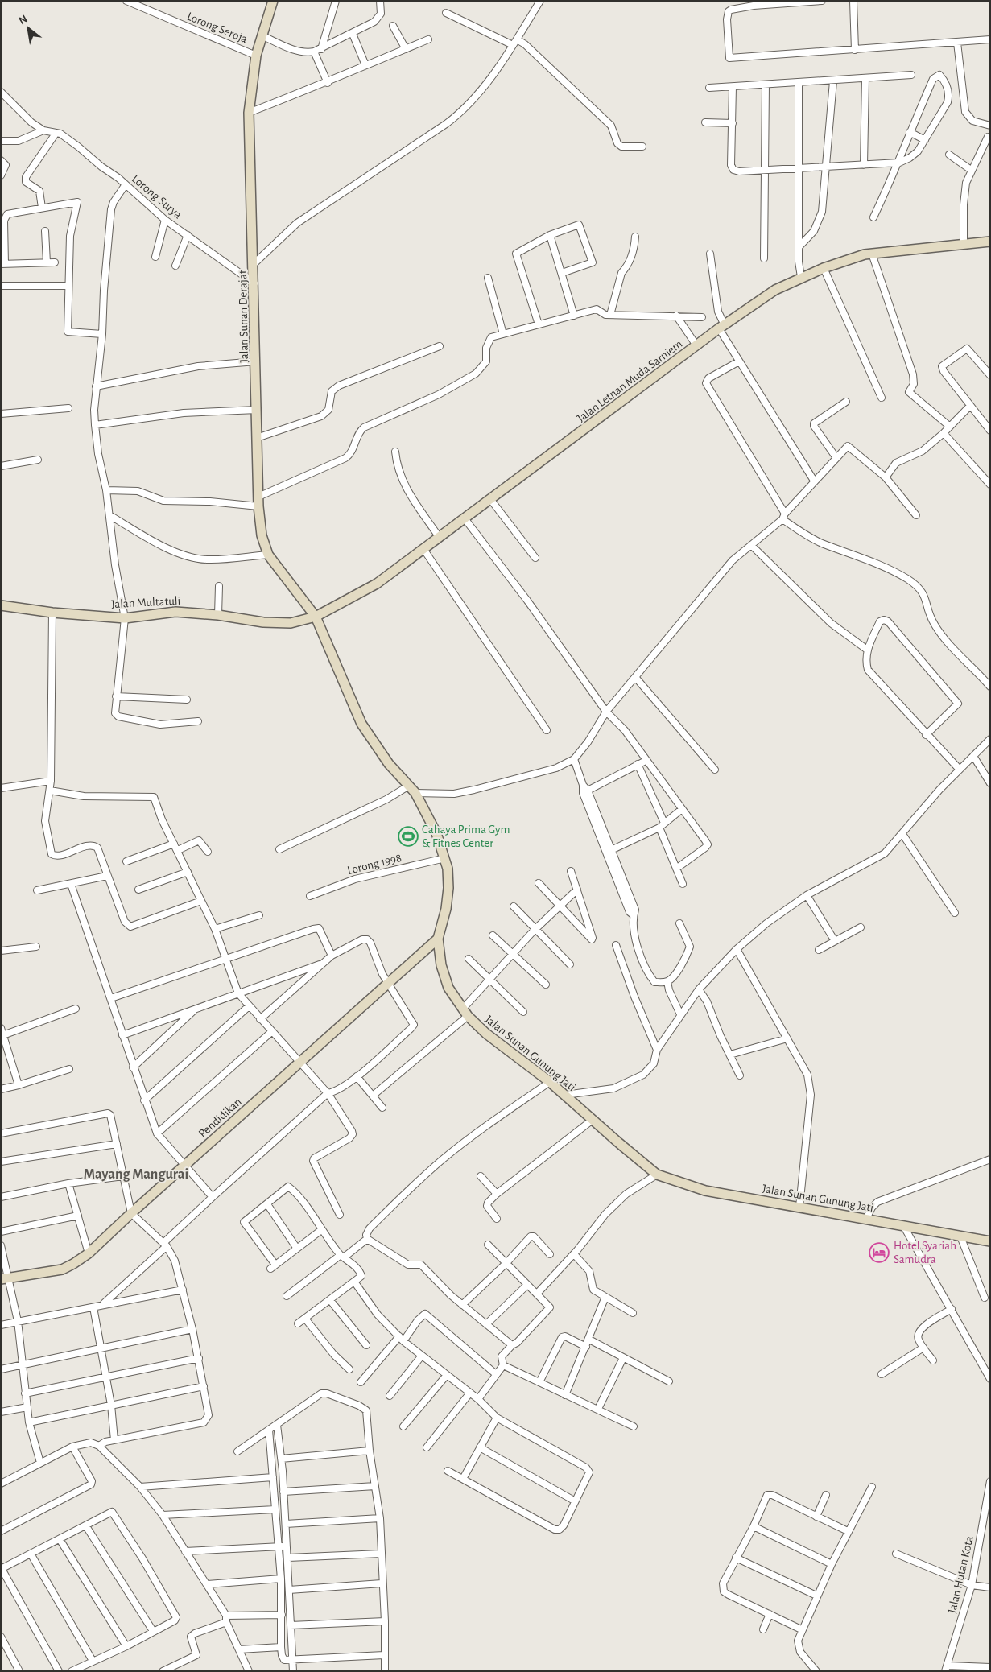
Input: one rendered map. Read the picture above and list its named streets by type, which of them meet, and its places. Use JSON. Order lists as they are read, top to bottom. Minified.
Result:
{"streets":{"street":["Lorong Seroja","Lorong Surya","Jalan Sunan Derajat","Jalan Letnan Muda Sarniem","Jalan Multatuli","Lorong 1998","Jalan Sunan Gunung Jati","Pendidikan","Jalan Hutan Kota"]},"crossings":[["Lorong Seroja","Jalan Sunan Derajat"],["Lorong Surya","Jalan Sunan Derajat"],["Jalan Sunan Derajat","Jalan Letnan Muda Sarniem"],["Jalan Sunan Derajat","Jalan Multatuli"],["Jalan Sunan Derajat","Jalan Sunan Gunung Jati"],["Jalan Letnan Muda Sarniem","Jalan Multatuli"],["Jalan Letnan Muda Sarniem","Jalan Sunan Gunung Jati"],["Jalan Multatuli","Jalan Sunan Gunung Jati"],["Lorong 1998","Jalan Sunan Gunung Jati"],["Jalan Sunan Gunung Jati","Pendidikan"]],"districts":["Mayang Mangurai"],"places":{"sports":["Cahaya Prima Gym & Fitnes Center"],"hotel":["Hotel Syariah Samudra"]},"north":"top left"}
